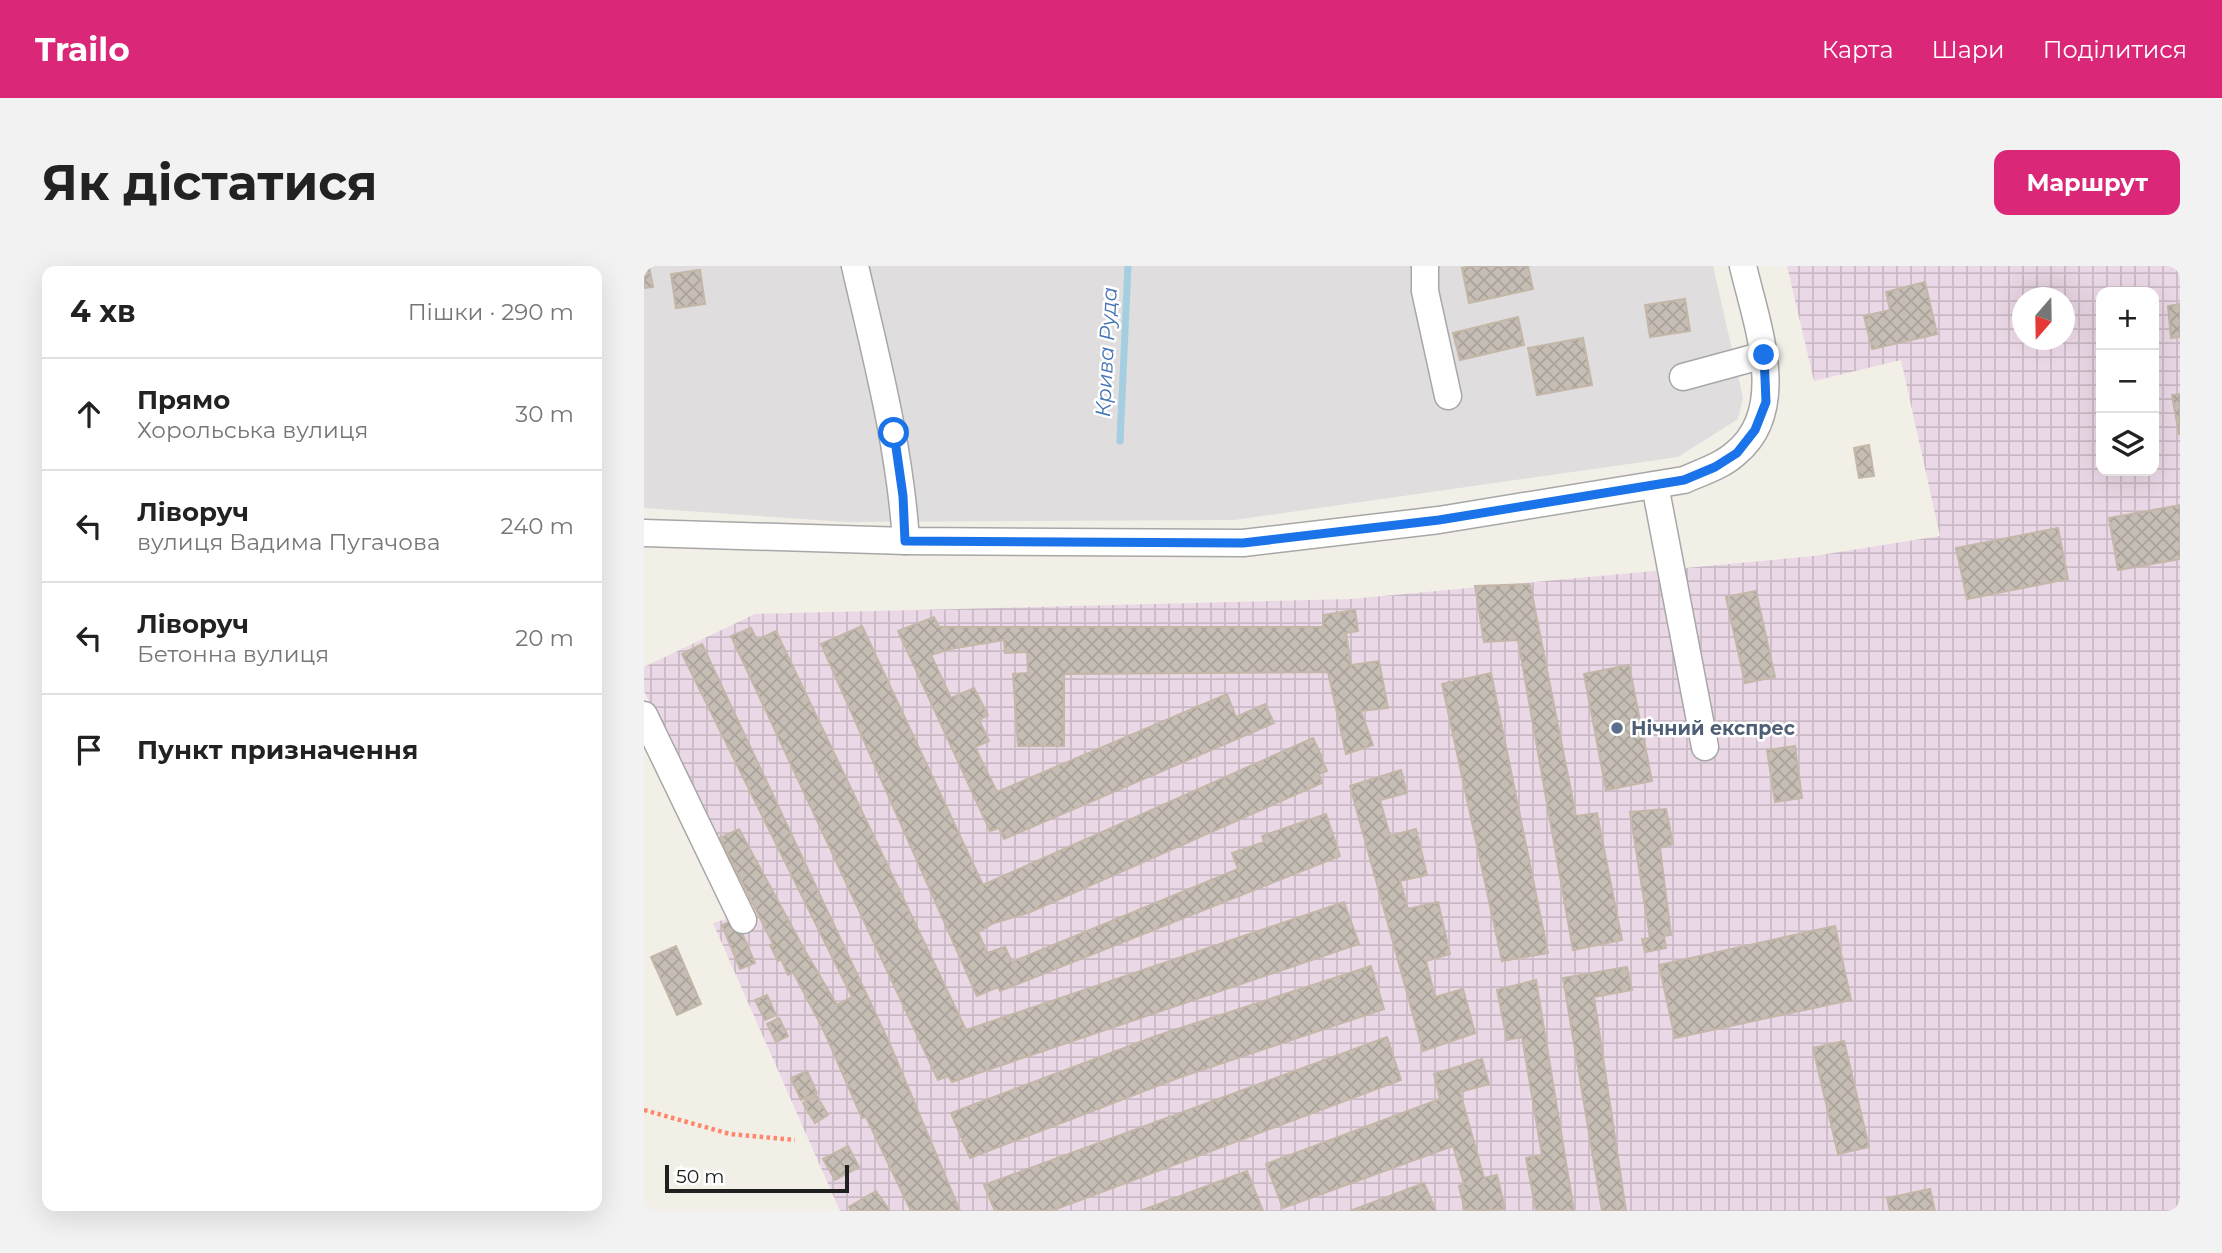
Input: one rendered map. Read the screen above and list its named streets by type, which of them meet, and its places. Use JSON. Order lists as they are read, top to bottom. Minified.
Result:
{"water":["Крива Руда"],"places":["Нічний експрес"],"scale_bar":"50 m","north":"bottom","page":{"header":"Trailo","nav":["Карта","Шари","Поділитися"],"buttons":"Маршрут","title":"Як дістатися","heading":["4 хв","Пішки · 290 m"],"map_buttons":["+","−"],"list":[["Прямо","Хорольська вулиця","30 m"],["Ліворуч","вулиця Вадима Пугачова","240 m"],["Ліворуч","Бетонна вулиця","20 m"],"Пункт призначення"],"scale":"50 m"}}
